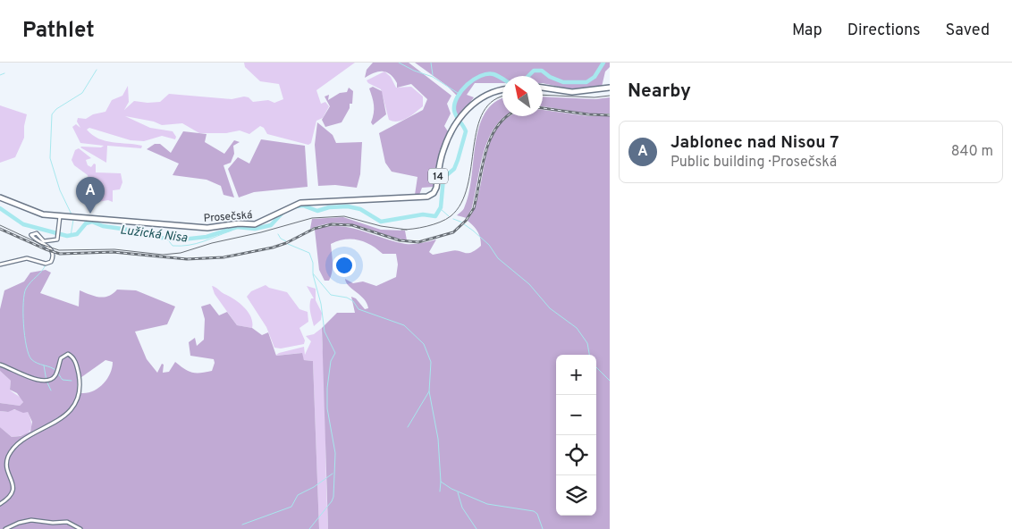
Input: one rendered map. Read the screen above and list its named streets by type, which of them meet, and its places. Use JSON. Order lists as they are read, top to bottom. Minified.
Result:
{"streets":{"main road":["14","Prosečská"]},"water":["Lužická Nisa"],"north":"top left","page":{"header":"Pathlet","nav":["Map","Directions","Saved"],"heading":"Nearby","list":[{"mark":"A","name":"Jablonec nad Nisou 7","note":"Public building · Prosečská","value":"840 m"}],"pins":"A","map_buttons":["+","−"]}}
